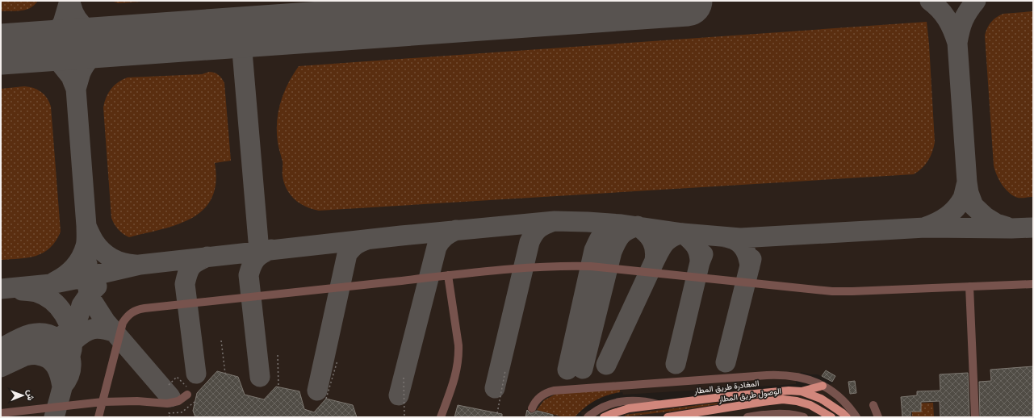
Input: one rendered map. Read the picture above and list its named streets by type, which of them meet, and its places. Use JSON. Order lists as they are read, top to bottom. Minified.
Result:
{"streets":{"main road":["المغادرة طريق المطار","الوصول طريق المطار"]},"north":"right"}
